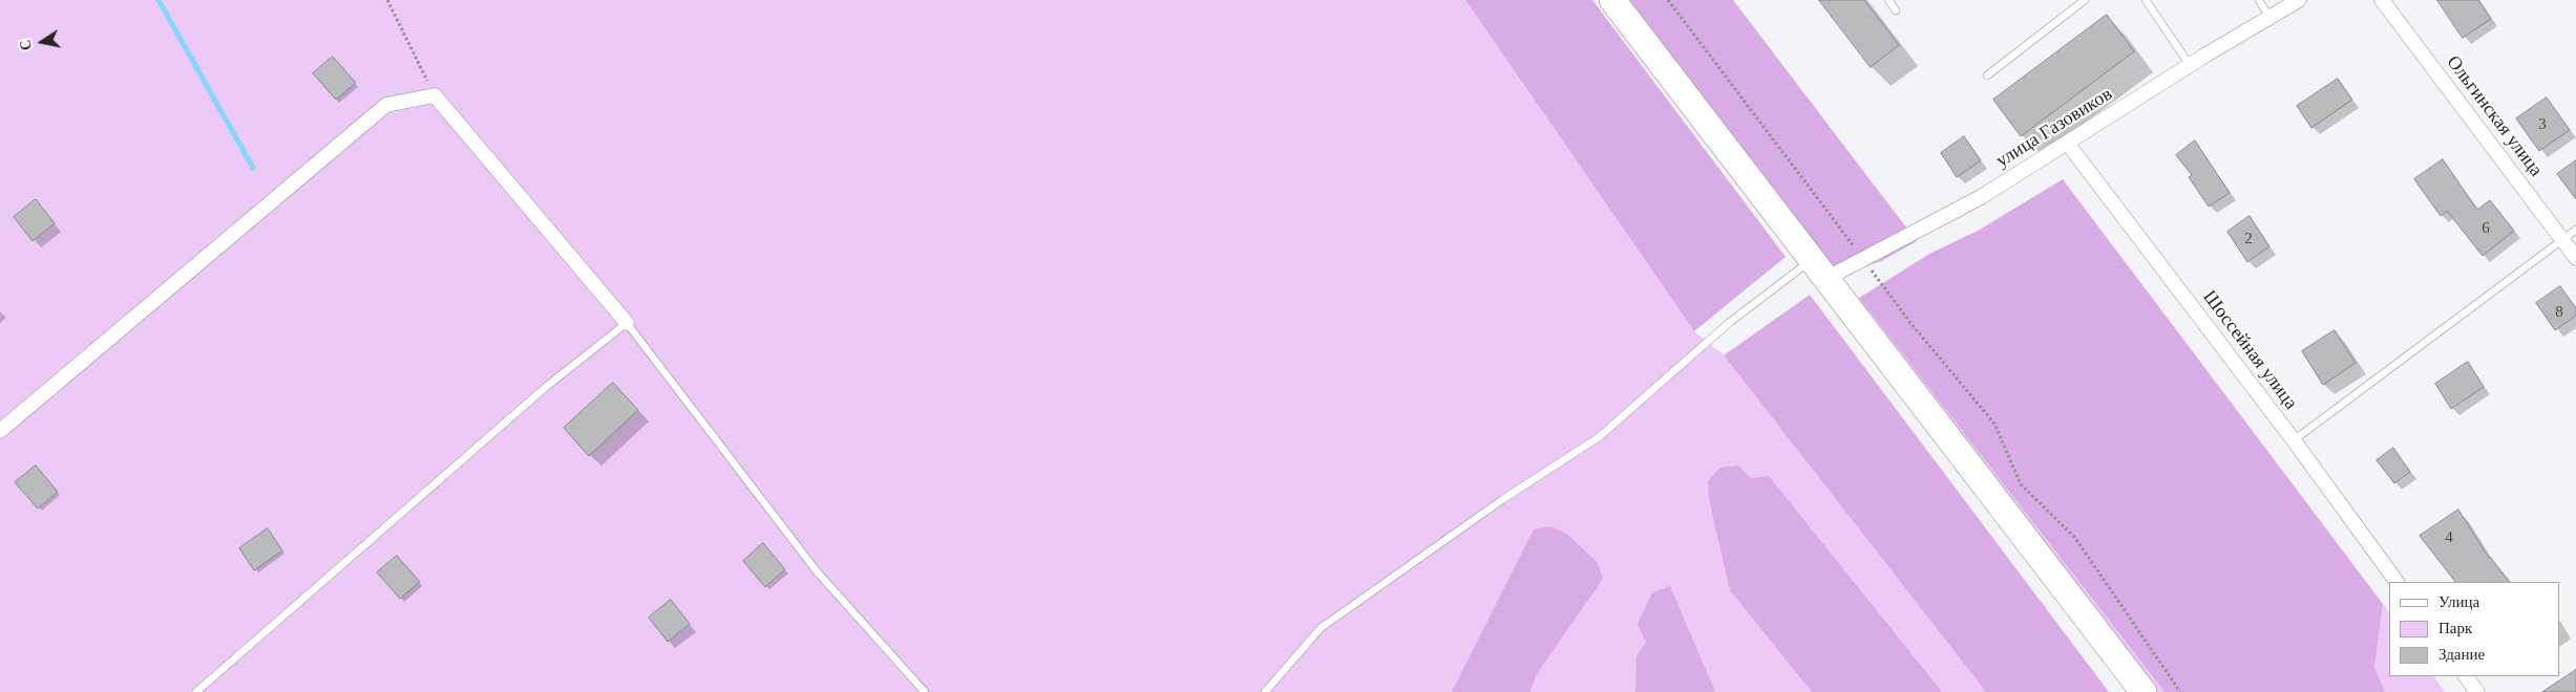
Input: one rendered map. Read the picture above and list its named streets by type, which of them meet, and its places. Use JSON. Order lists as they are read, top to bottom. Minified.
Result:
{"streets":{"street":["Ольгинская улица","улица Газовиков","Шоссейная улица"]},"crossings":[["улица Газовиков","Шоссейная улица"]],"house_numbers":["3","6","2","8","4"],"legend":["Улица","Парк","Здание"],"north":"left"}
